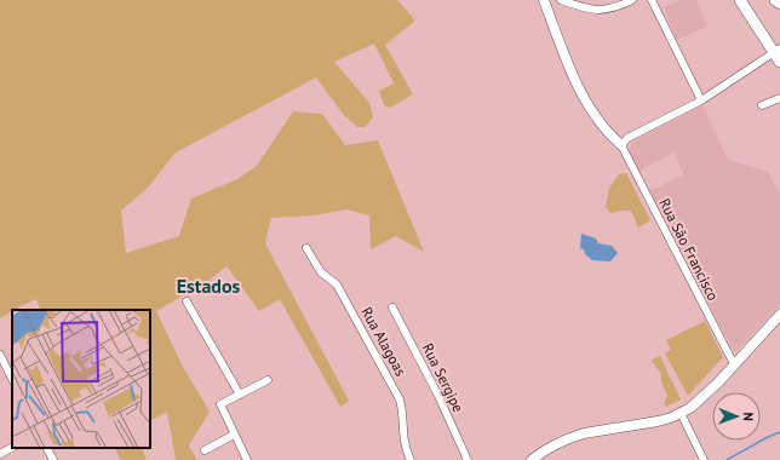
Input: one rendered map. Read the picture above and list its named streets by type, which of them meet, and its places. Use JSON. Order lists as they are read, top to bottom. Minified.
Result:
{"streets":{"street":["Rua São Francisco","Rua Alagoas","Rua Sergipe"]},"districts":["Estados"],"north":"right"}
